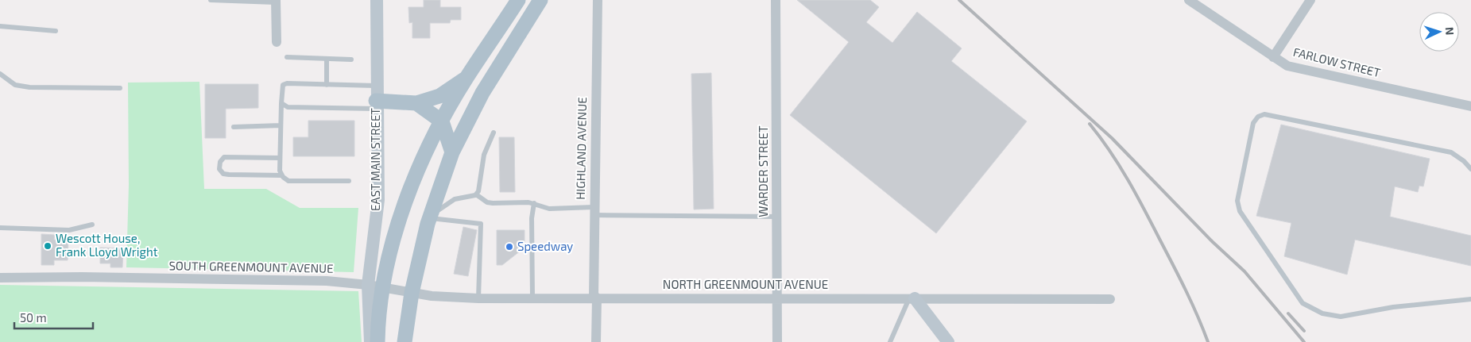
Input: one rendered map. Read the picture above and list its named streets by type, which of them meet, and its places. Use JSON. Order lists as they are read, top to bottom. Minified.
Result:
{"streets":{"main road":["EAST MAIN STREET"],"street":["FARLOW STREET","HIGHLAND AVENUE","WARDER STREET","SOUTH GREENMOUNT AVENUE","NORTH GREENMOUNT AVENUE"]},"crossings":[["HIGHLAND AVENUE","NORTH GREENMOUNT AVENUE"],["EAST MAIN STREET","SOUTH GREENMOUNT AVENUE"],["WARDER STREET","NORTH GREENMOUNT AVENUE"],["SOUTH GREENMOUNT AVENUE","NORTH GREENMOUNT AVENUE"]],"places":["Wescott House, Frank Lloyd Wright","Speedway"],"scale_bar":"50 m","north":"right"}
